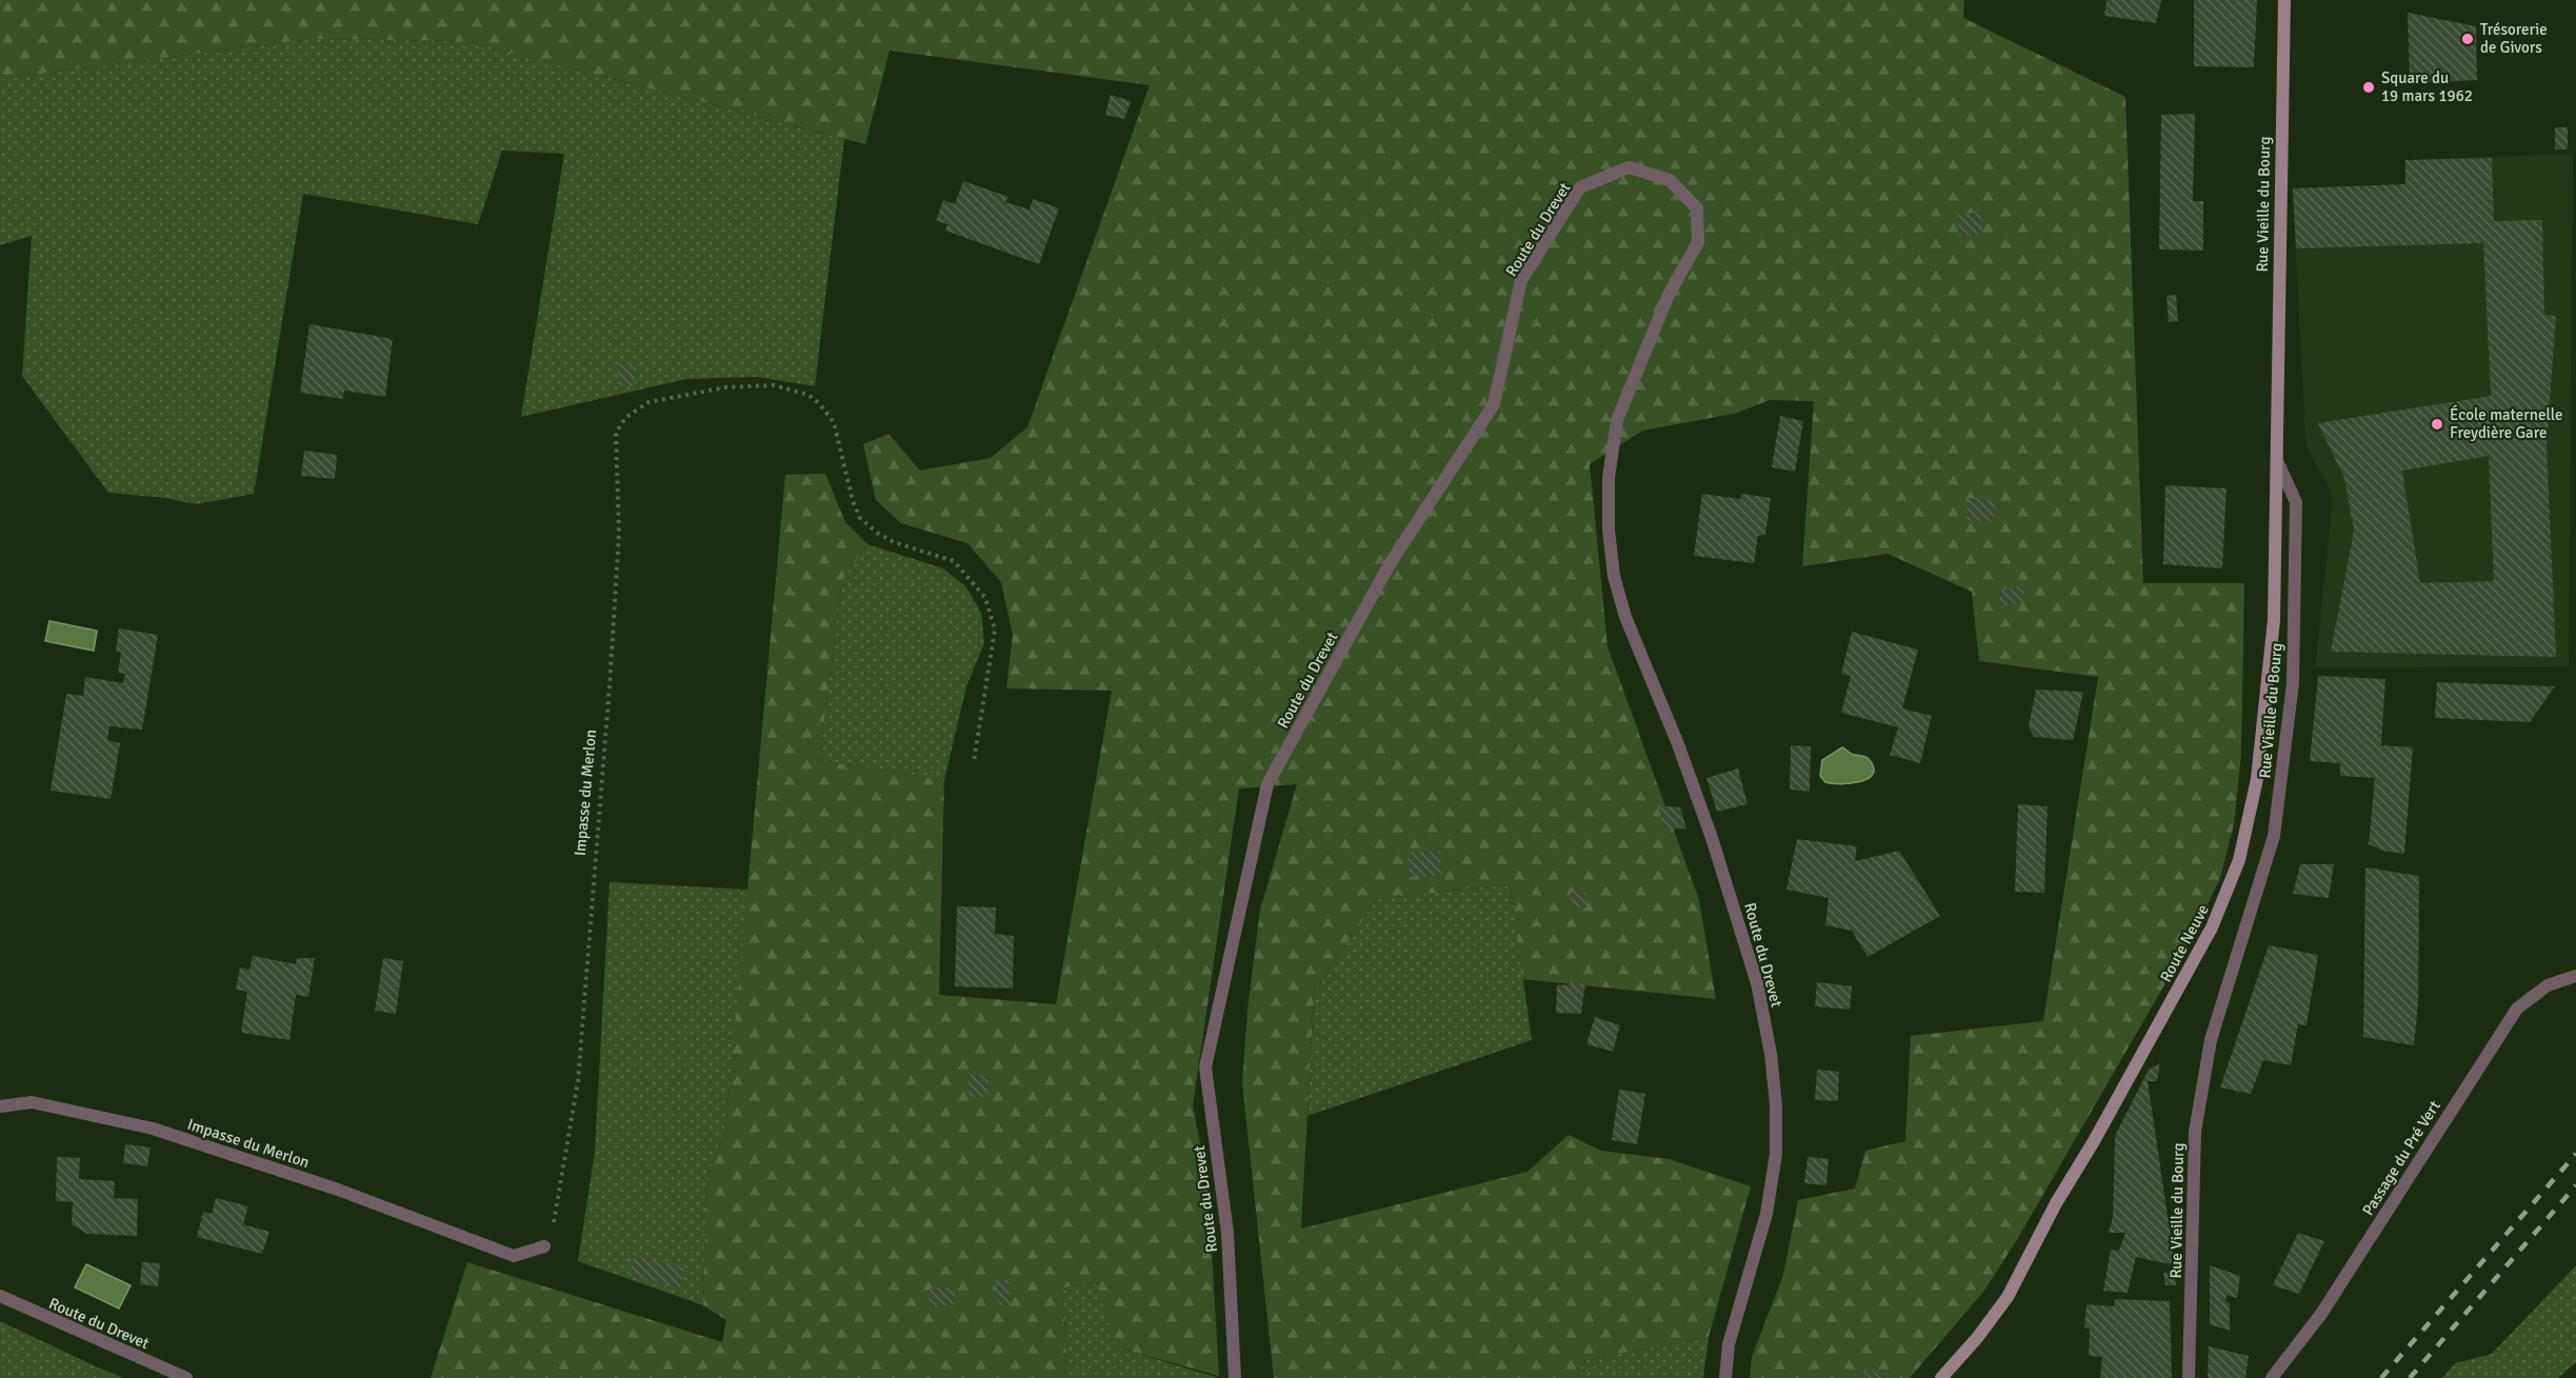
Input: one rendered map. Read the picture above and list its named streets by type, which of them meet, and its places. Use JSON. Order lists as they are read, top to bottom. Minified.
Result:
{"streets":{"street":["Rue Vieille du Bourg","Route du Drevet","Impasse du Merlon","Route Neuve","Passage du Pré Vert"]},"crossings":[["Rue Vieille du Bourg","Route Neuve"]],"places":["Trésorerie de Givors","Square du 19 mars 1962","École maternelle Freydière Gare"]}
